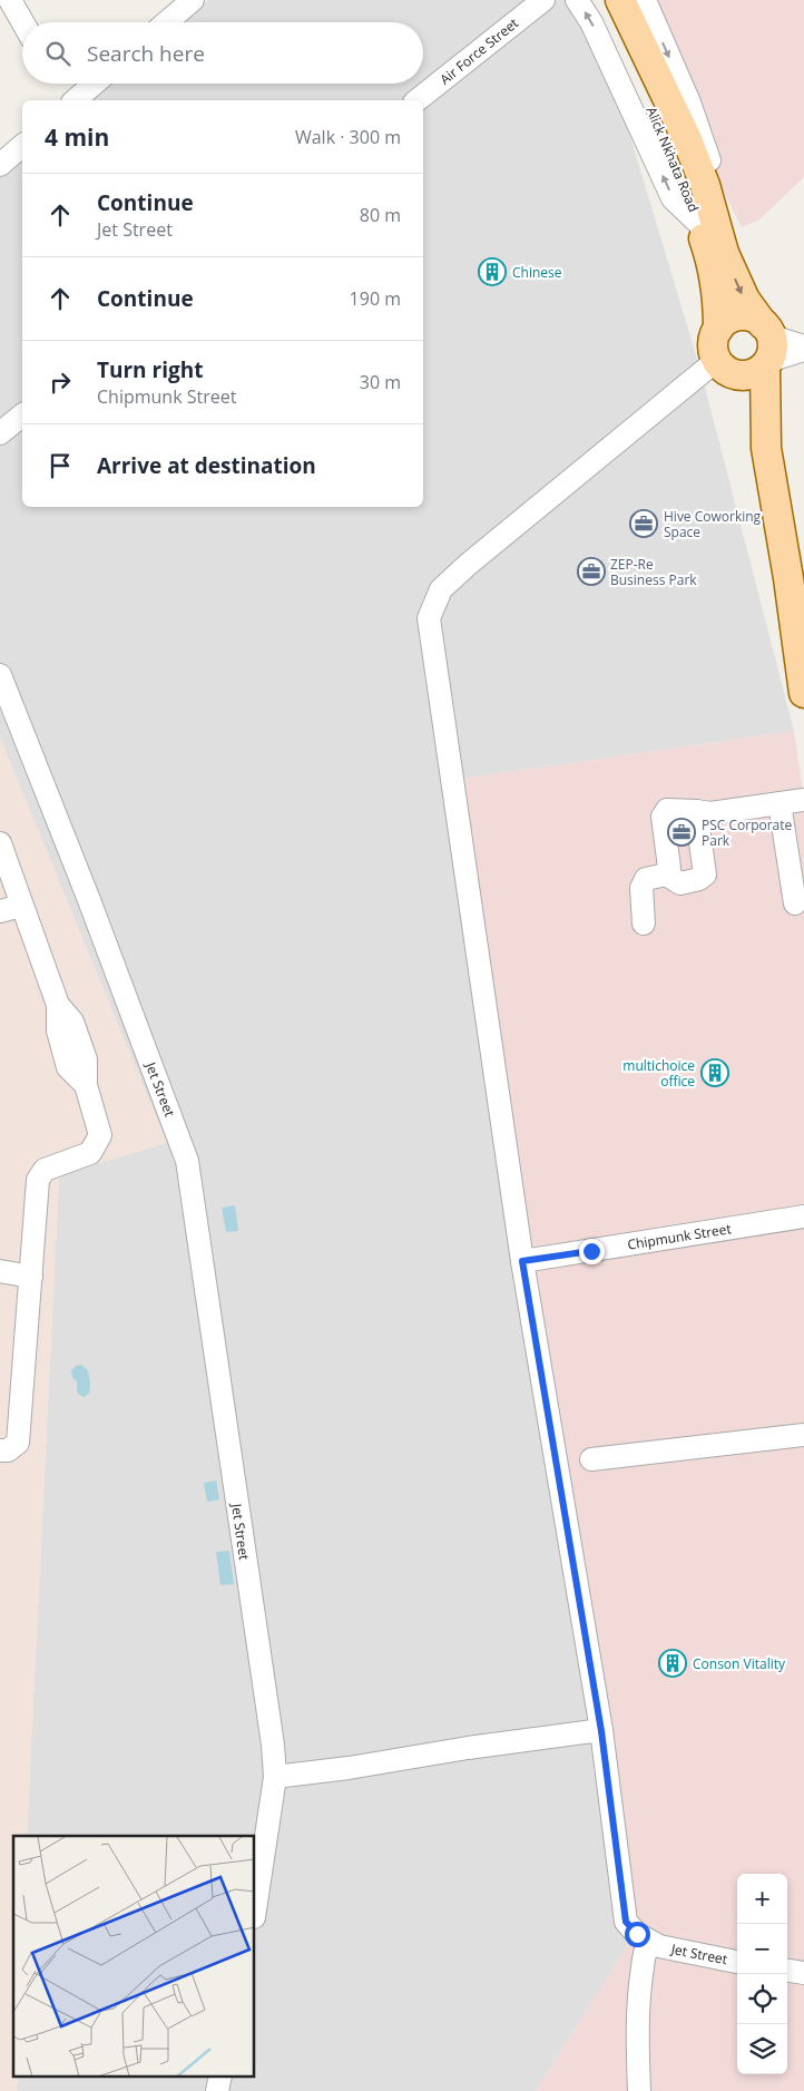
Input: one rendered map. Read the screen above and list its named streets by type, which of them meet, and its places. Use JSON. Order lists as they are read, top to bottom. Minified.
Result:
{"streets":{"main road":["Alick Nkhata Road"],"street":["Air Force Street","Jet Street","Chipmunk Street"]},"crossings":[["Alick Nkhata Road","Jet Street"],["Jet Street","Chipmunk Street"]],"places":{"building":["Chinese","multichoice office","Conson Vitality"],"office":["Hive Coworking Space","ZEP-Re Business Park","PSC Corporate Park"]},"page":{"search":"Search here","heading":["4 min","Walk · 300 m"],"list":[["Continue","Jet Street","80 m"],["Continue","190 m"],["Turn right","Chipmunk Street","30 m"],"Arrive at destination"],"map_buttons":["+","−"]}}
